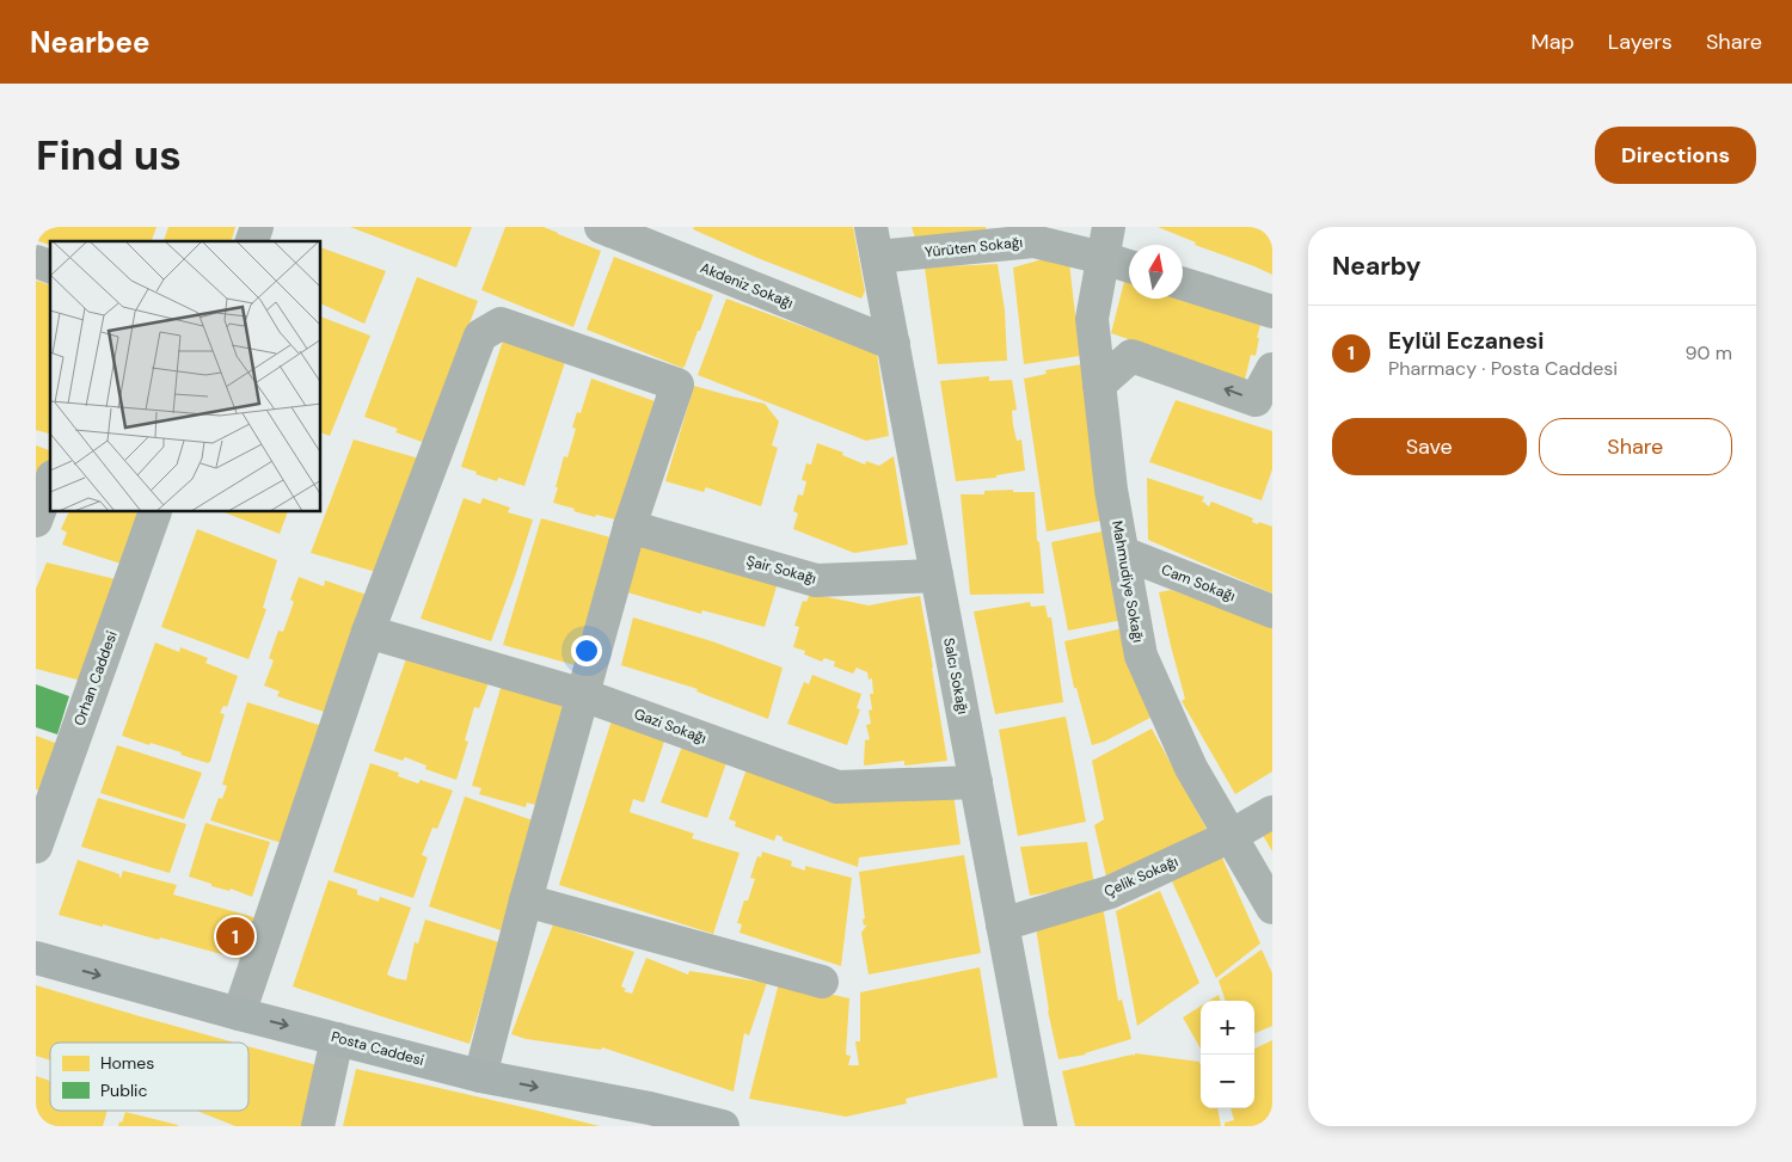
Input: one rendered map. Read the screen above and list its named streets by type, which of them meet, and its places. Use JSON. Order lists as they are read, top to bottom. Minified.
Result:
{"streets":{"main road":["Posta Caddesi"],"street":["Yürüten Sokağı","Akdeniz Sokağı","Şair Sokağı","Mahmudiye Sokağı","Cam Sokağı","Salcı Sokağı","Orhan Caddesi","Gazi Sokağı","Çelik Sokağı"]},"crossings":[["Yürüten Sokağı","Mahmudiye Sokağı"],["Yürüten Sokağı","Salcı Sokağı"],["Akdeniz Sokağı","Salcı Sokağı"],["Şair Sokağı","Salcı Sokağı"],["Mahmudiye Sokağı","Cam Sokağı"],["Mahmudiye Sokağı","Çelik Sokağı"],["Salcı Sokağı","Gazi Sokağı"],["Salcı Sokağı","Çelik Sokağı"]],"one_way":["Posta Caddesi"],"legend":["Homes","Public"],"north":"top","page":{"header":"Nearbee","nav":["Map","Layers","Share"],"buttons":["Directions",["Save","Share"]],"title":"Find us","heading":"Nearby","list":[{"mark":"1","name":"Eylül Eczanesi","note":"Pharmacy · Posta Caddesi","value":"90 m"}],"pins":"1","map_buttons":["+","−"]}}
